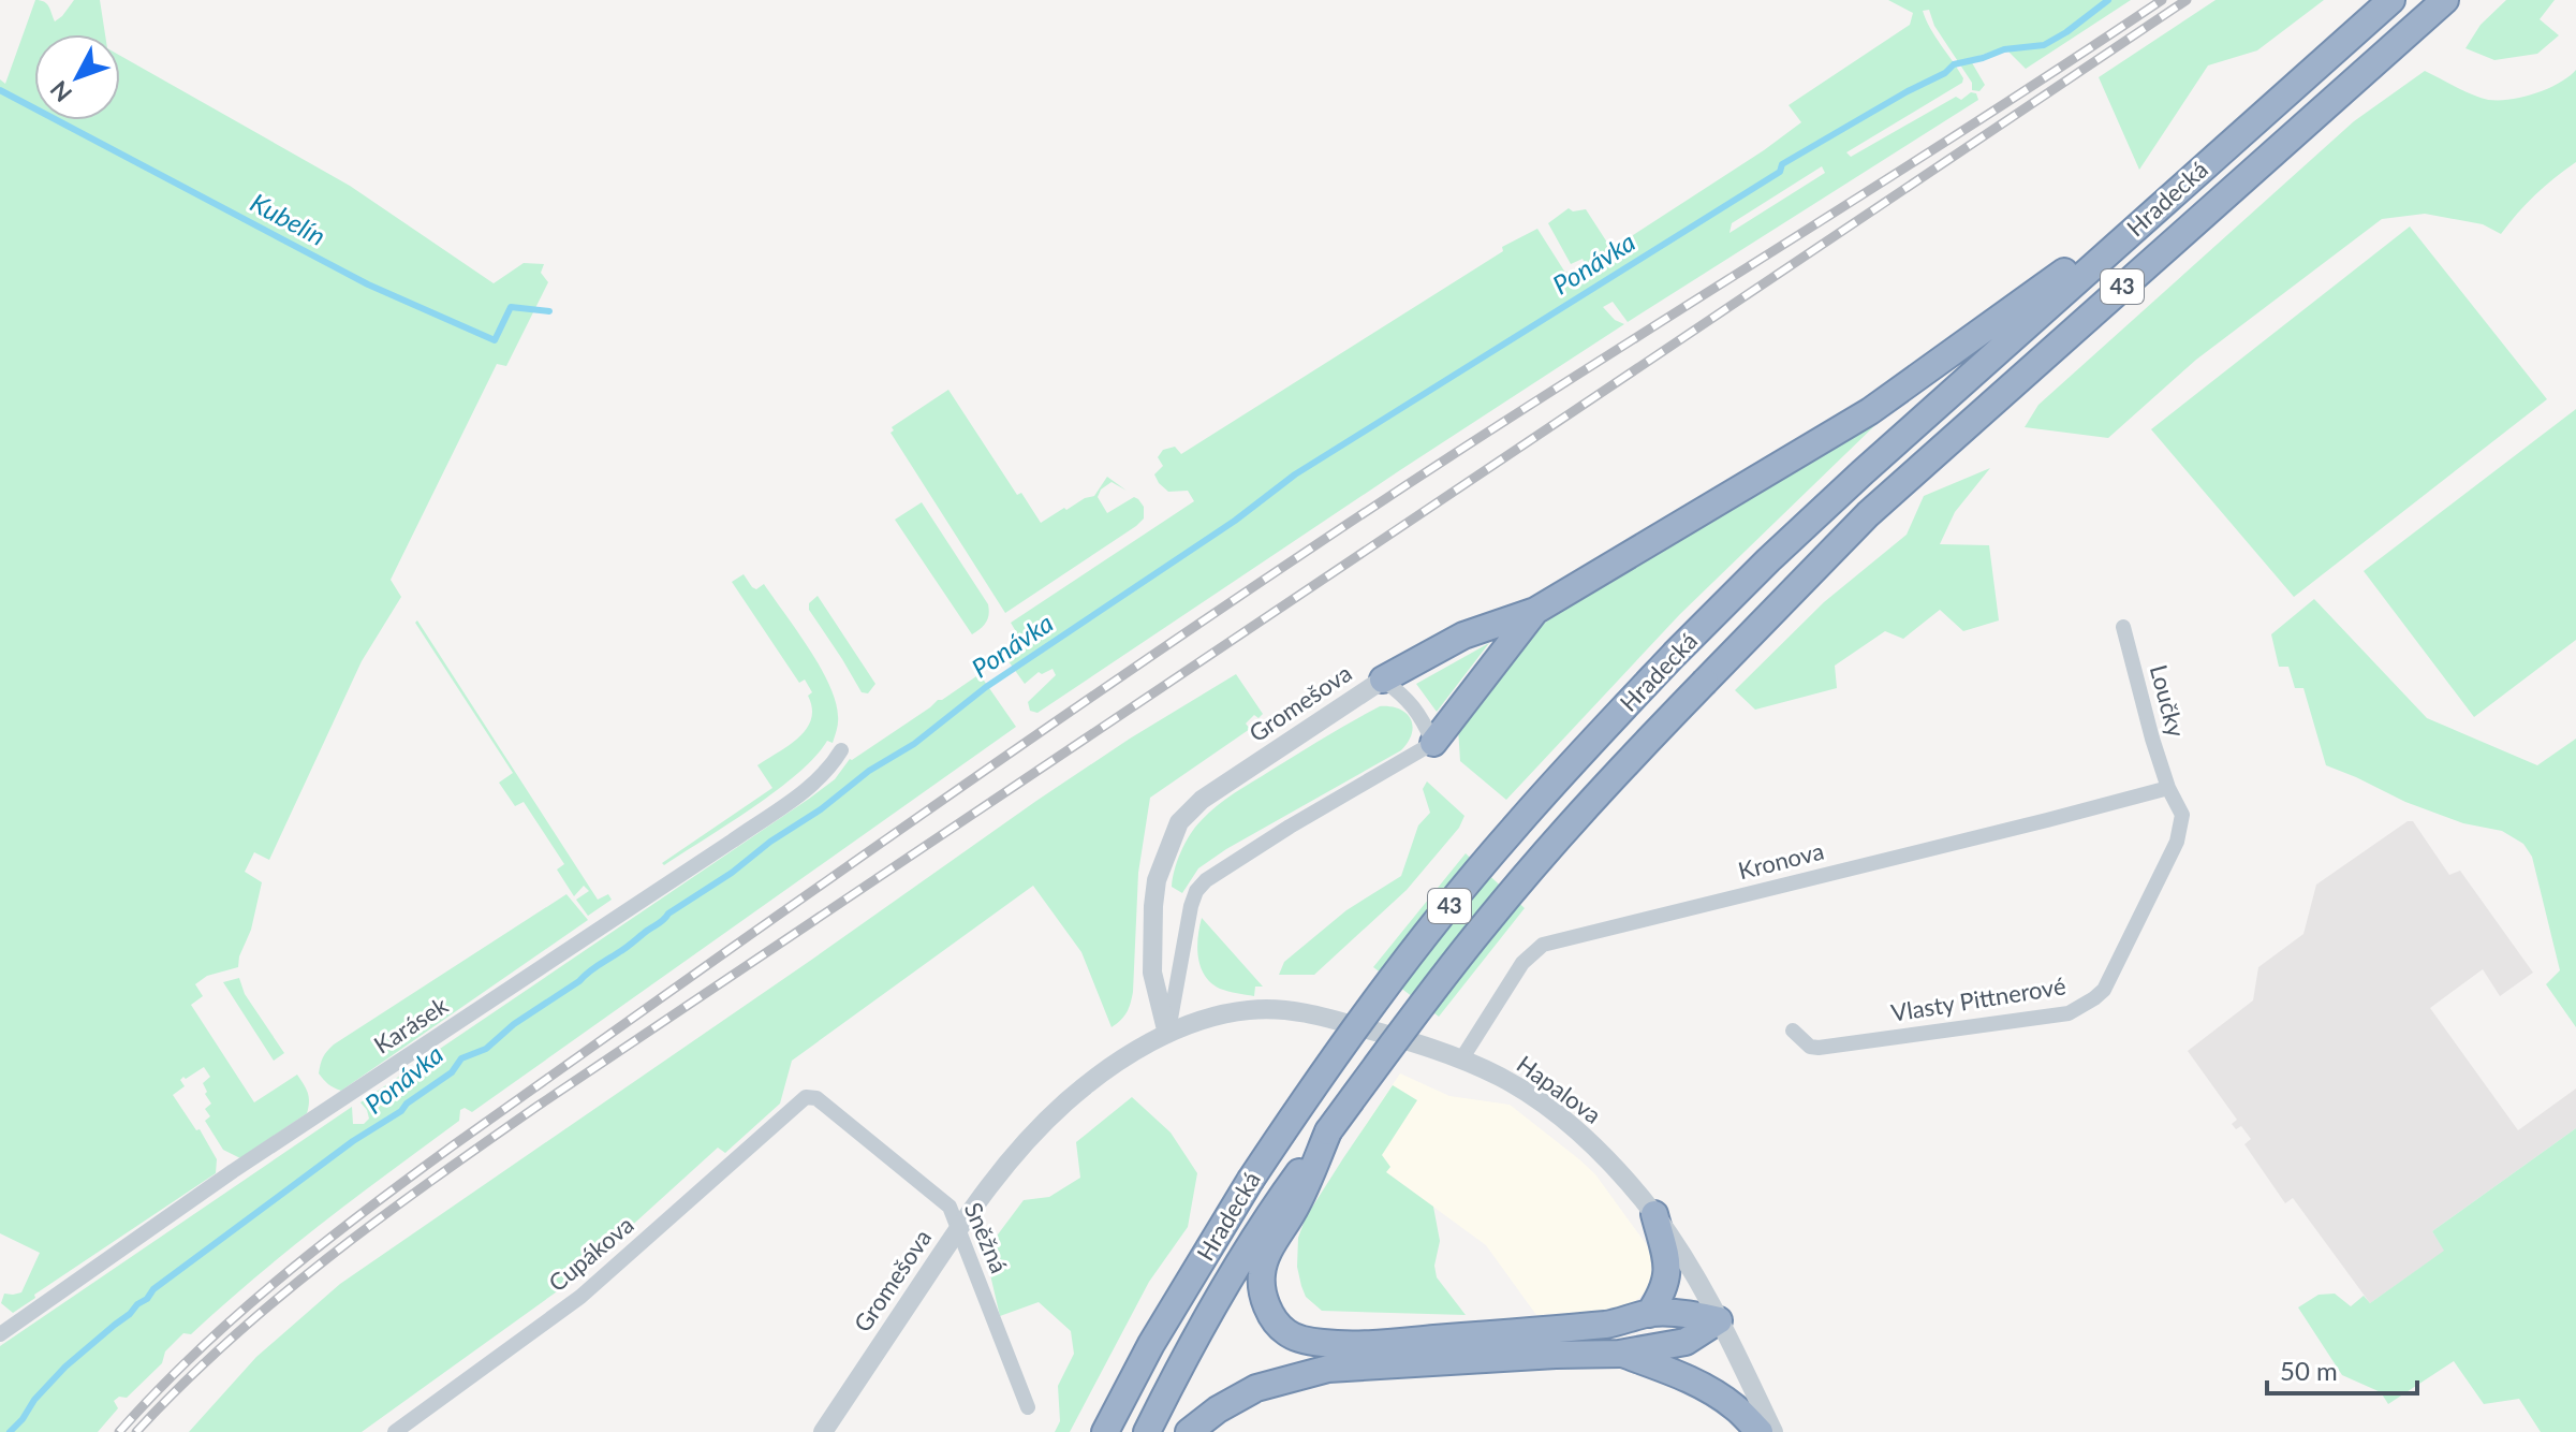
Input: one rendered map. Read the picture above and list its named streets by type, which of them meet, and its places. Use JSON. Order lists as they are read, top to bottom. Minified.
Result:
{"streets":{"highway":["Hradecká","43"],"street":["Loučky","Gromešova","Kronova","Vlasty Pittnerové","Karásek","Hapalova","Sněžná","Cupákova"]},"crossings":[["Loučky","Kronova"],["Loučky","Vlasty Pittnerové"],["Gromešova","Hapalova"],["Gromešova","Sněžná"],["Kronova","Vlasty Pittnerové"],["Kronova","Hapalova"],["Sněžná","Cupákova"]],"water":["Kubelín","Ponávka"],"scale_bar":"50 m","north":"bottom left"}
